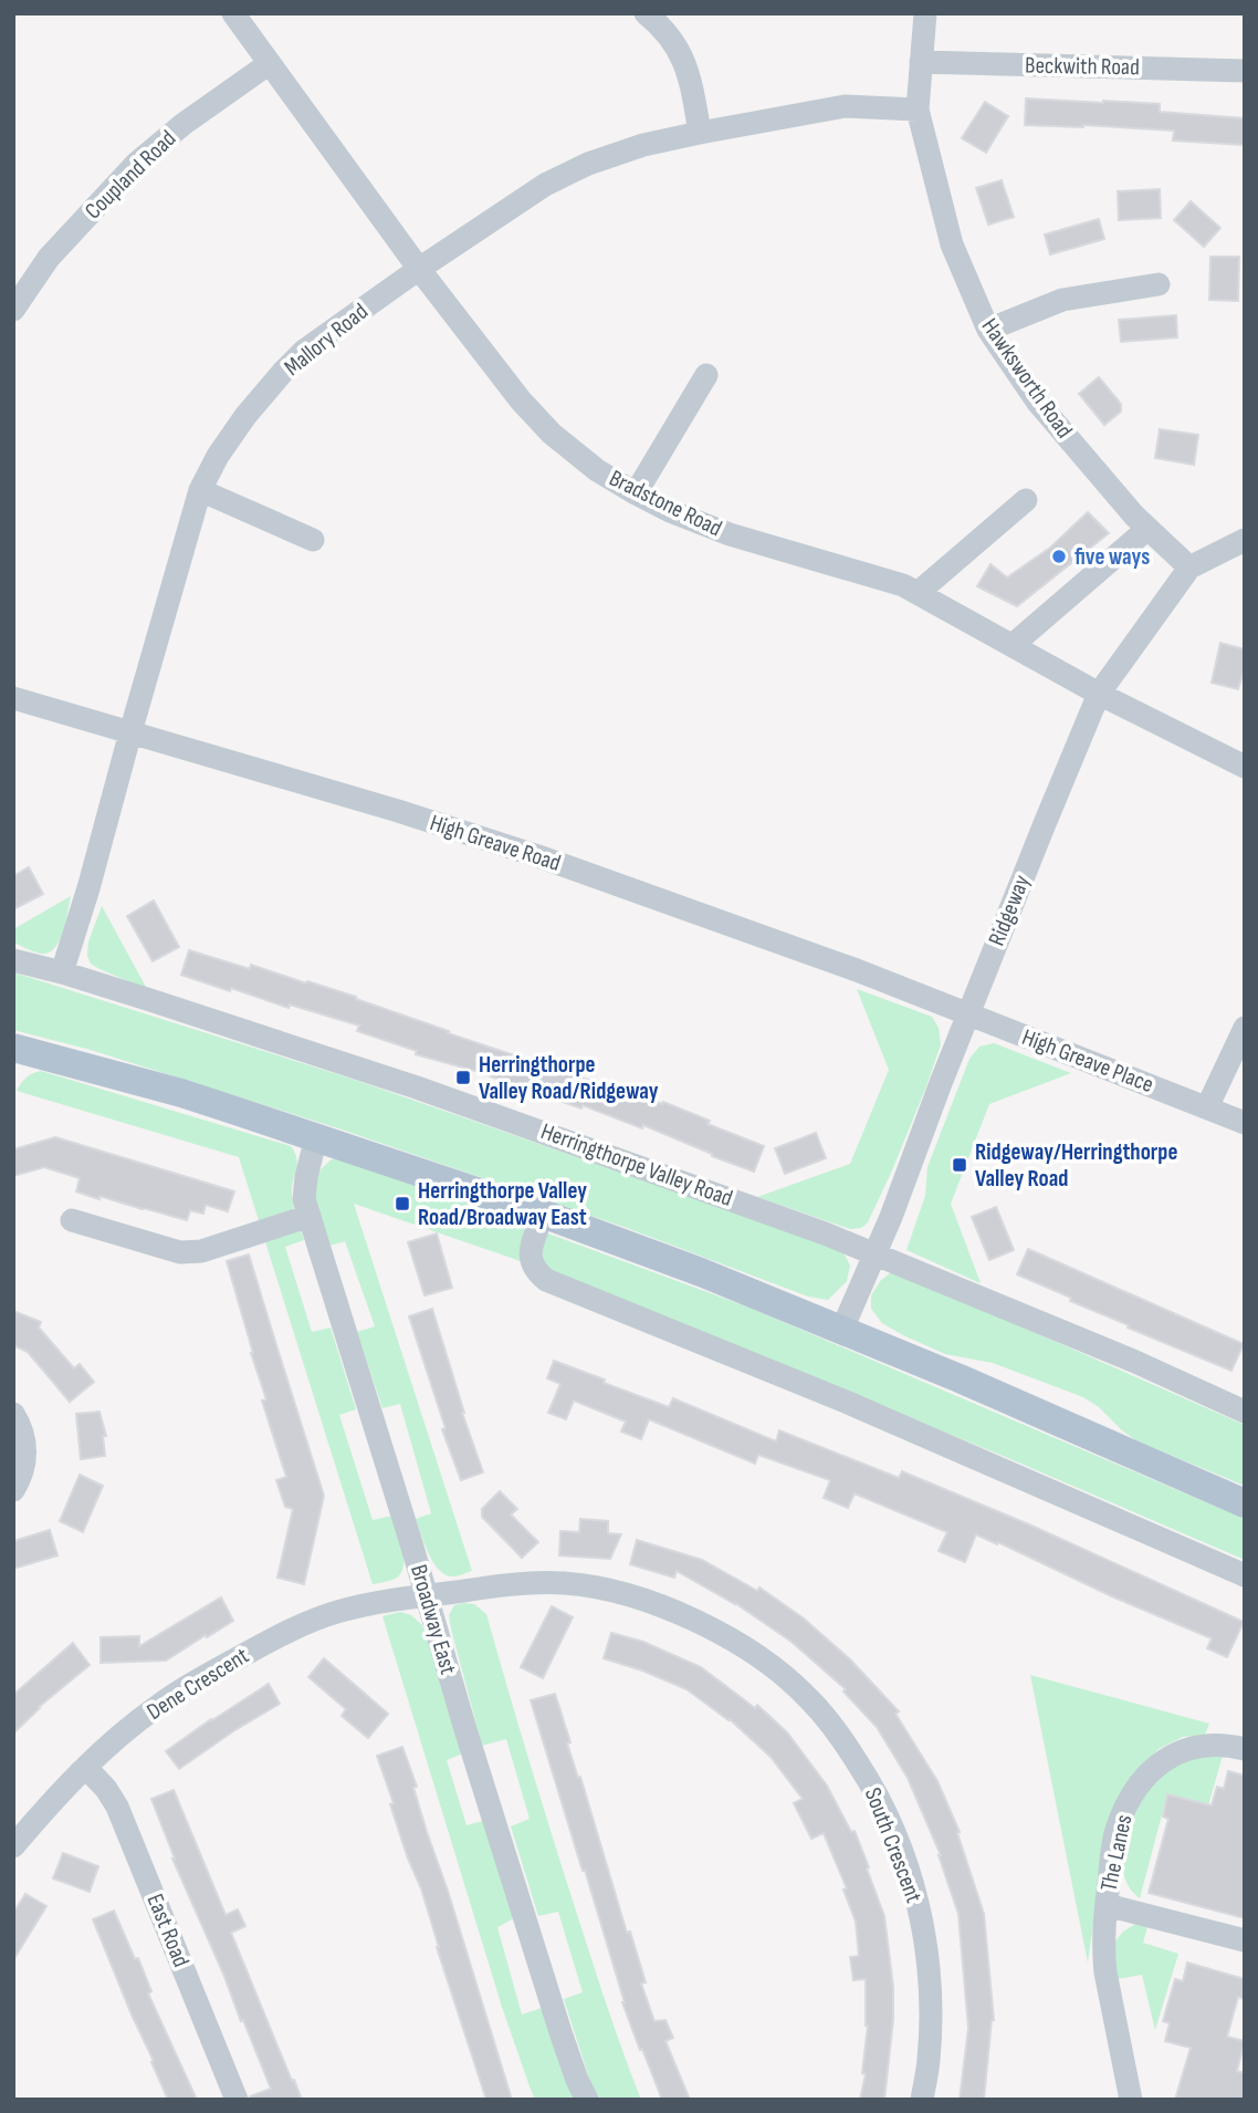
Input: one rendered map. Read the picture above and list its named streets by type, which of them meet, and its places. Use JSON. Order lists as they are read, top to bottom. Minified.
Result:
{"streets":{"street":["Beckwith Road","Coupland Road","Mallory Road","Hawksworth Road","Bradstone Road","High Greave Road","Ridgeway","High Greave Place","Herringthorpe Valley Road","Broadway East","Dene Crescent","South Crescent","The Lanes","East Road"]},"crossings":[["Beckwith Road","Hawksworth Road"],["Coupland Road","Bradstone Road"],["Mallory Road","Hawksworth Road"],["Mallory Road","Bradstone Road"],["Mallory Road","High Greave Road"],["Mallory Road","Herringthorpe Valley Road"],["Hawksworth Road","Ridgeway"],["Bradstone Road","Ridgeway"],["High Greave Road","Ridgeway"],["High Greave Road","High Greave Place"],["Ridgeway","High Greave Place"],["Ridgeway","Herringthorpe Valley Road"],["Broadway East","Dene Crescent"],["Broadway East","South Crescent"],["Dene Crescent","South Crescent"],["Dene Crescent","East Road"]],"places":{"other":["five ways"],"transit":["Herringthorpe Valley Road/Ridgeway","Ridgeway/Herringthorpe Valley Road","Herringthorpe Valley Road/Broadway East"]}}
